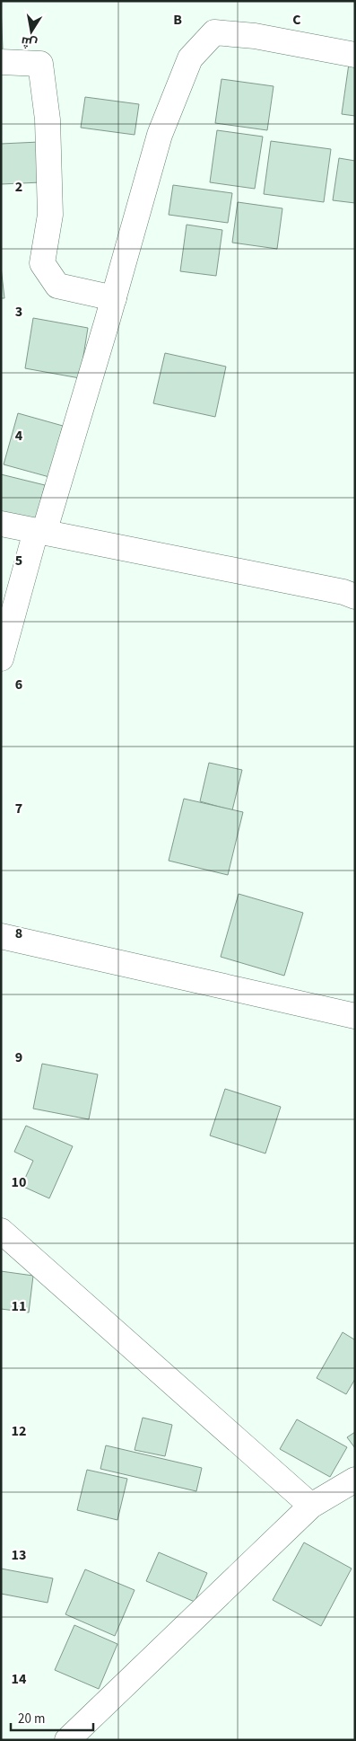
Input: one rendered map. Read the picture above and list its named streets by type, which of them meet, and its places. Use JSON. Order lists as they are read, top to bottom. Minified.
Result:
{"scale_bar":"20 m","north":"bottom","grid":{"columns":["B","C"],"rows":["2","3","4","5","6","7","8","9","10","11","12","13","14"]}}
